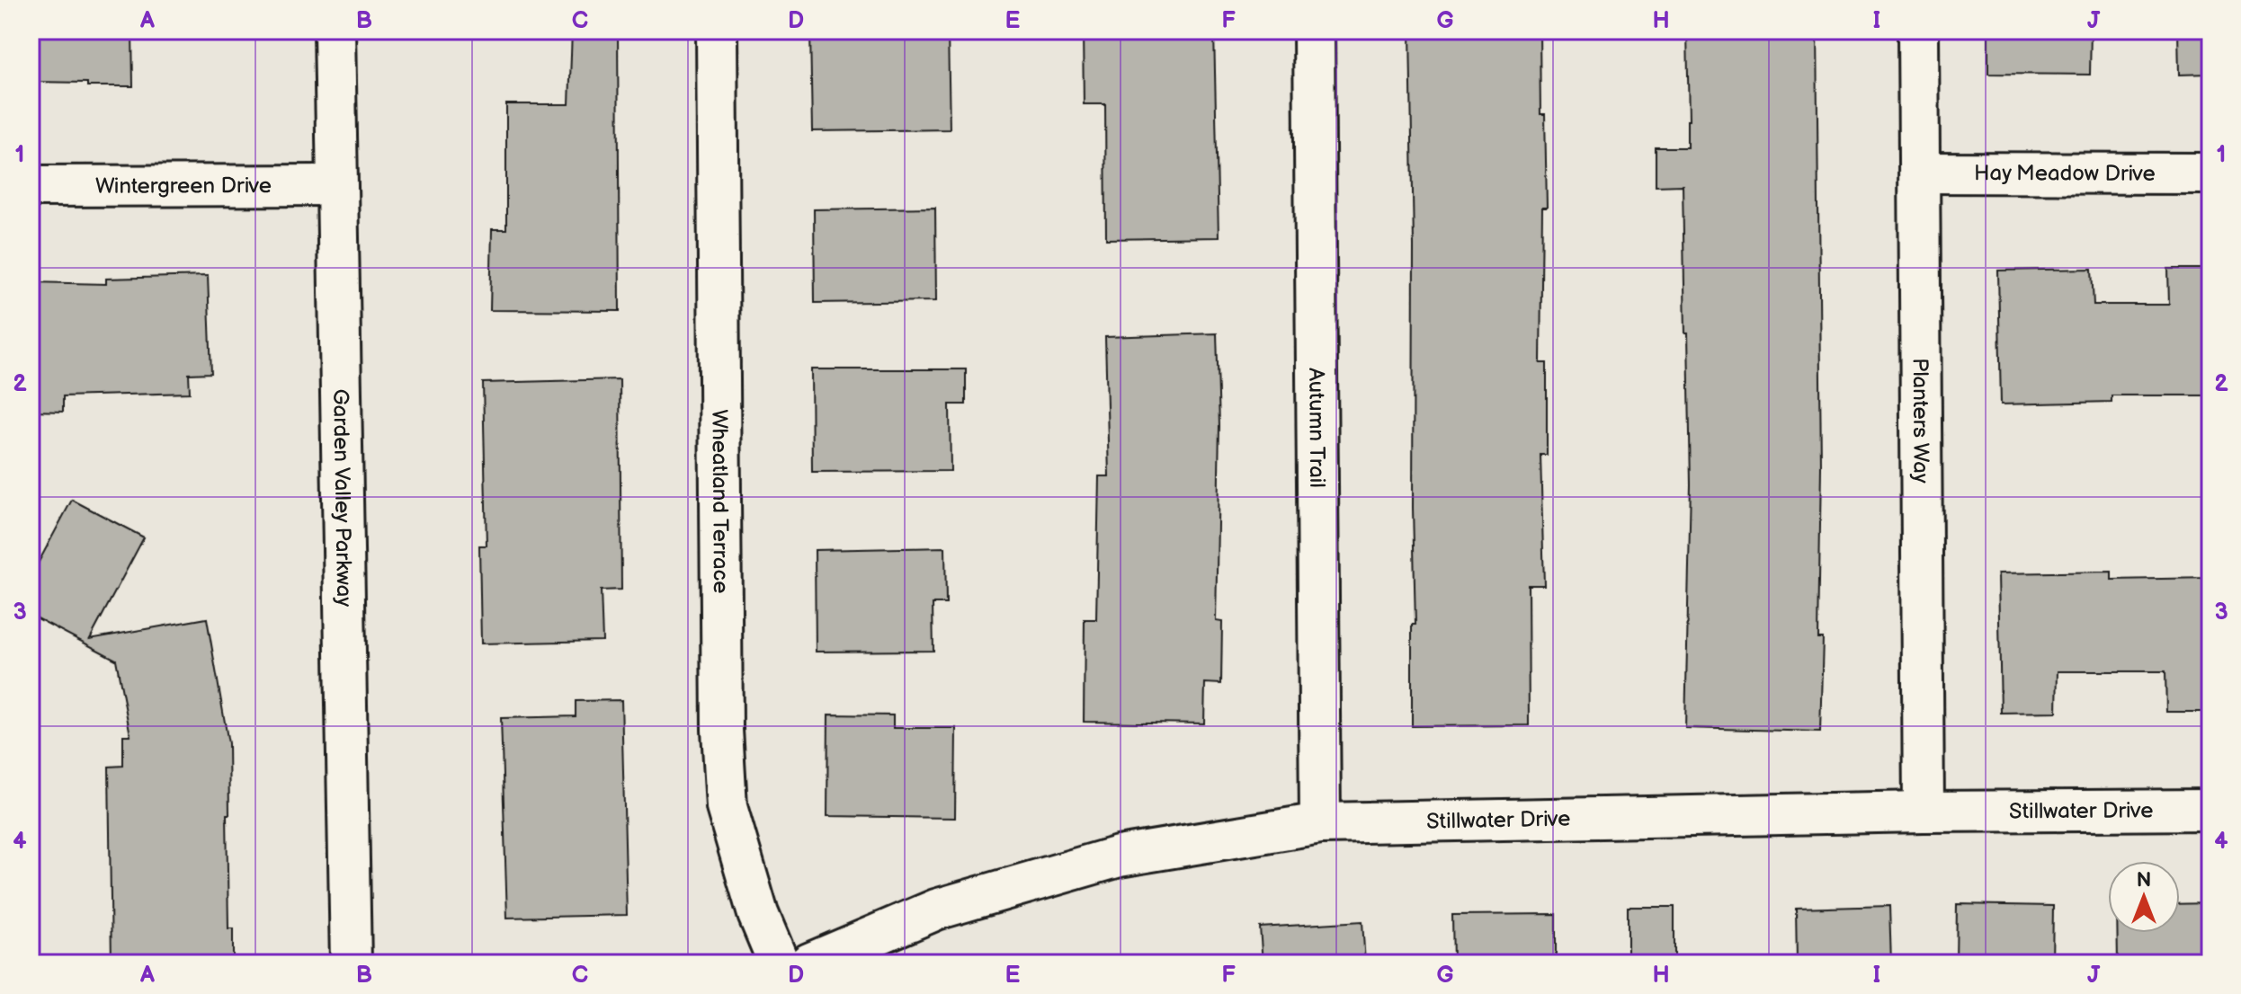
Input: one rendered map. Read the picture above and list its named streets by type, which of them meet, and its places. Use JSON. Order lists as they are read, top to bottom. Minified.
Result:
{"streets":{"street":["Hay Meadow Drive","Wintergreen Drive","Planters Way","Autumn Trail","Garden Valley Parkway","Wheatland Terrace","Stillwater Drive"]},"crossings":[["Hay Meadow Drive","Planters Way"],["Wintergreen Drive","Garden Valley Parkway"],["Planters Way","Stillwater Drive"],["Autumn Trail","Stillwater Drive"]],"north":"top","grid":{"columns":["A","B","C","D","E","F","G","H","I","J"],"rows":["1","2","3","4"]}}
